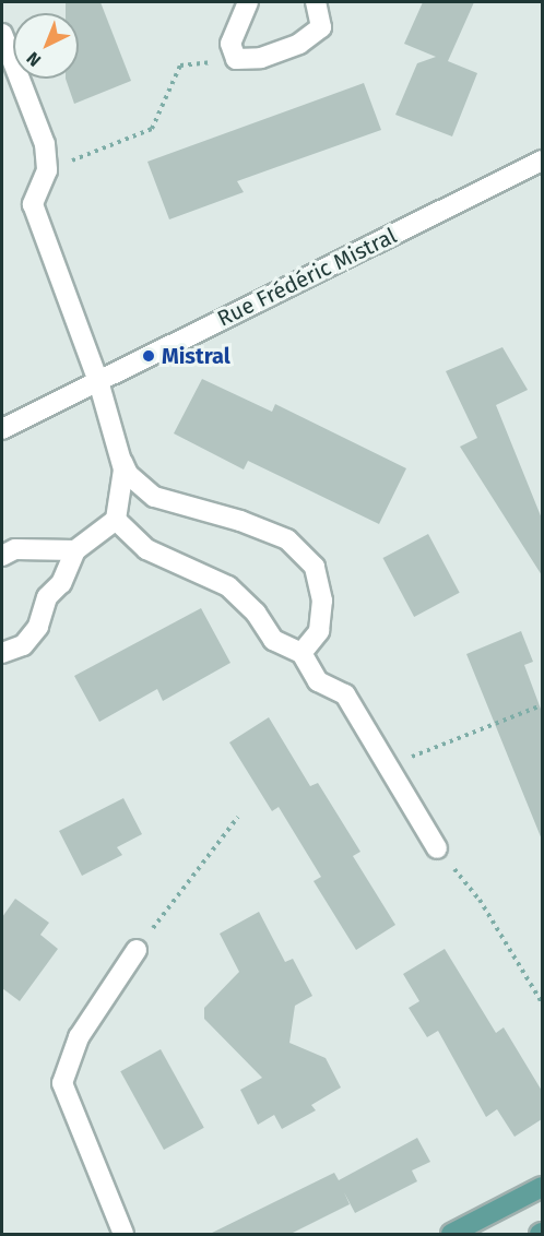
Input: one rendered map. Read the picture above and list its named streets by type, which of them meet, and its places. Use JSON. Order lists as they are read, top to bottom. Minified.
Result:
{"streets":{"street":["Rue Frédéric Mistral"]},"places":["Mistral"],"north":"bottom left"}
